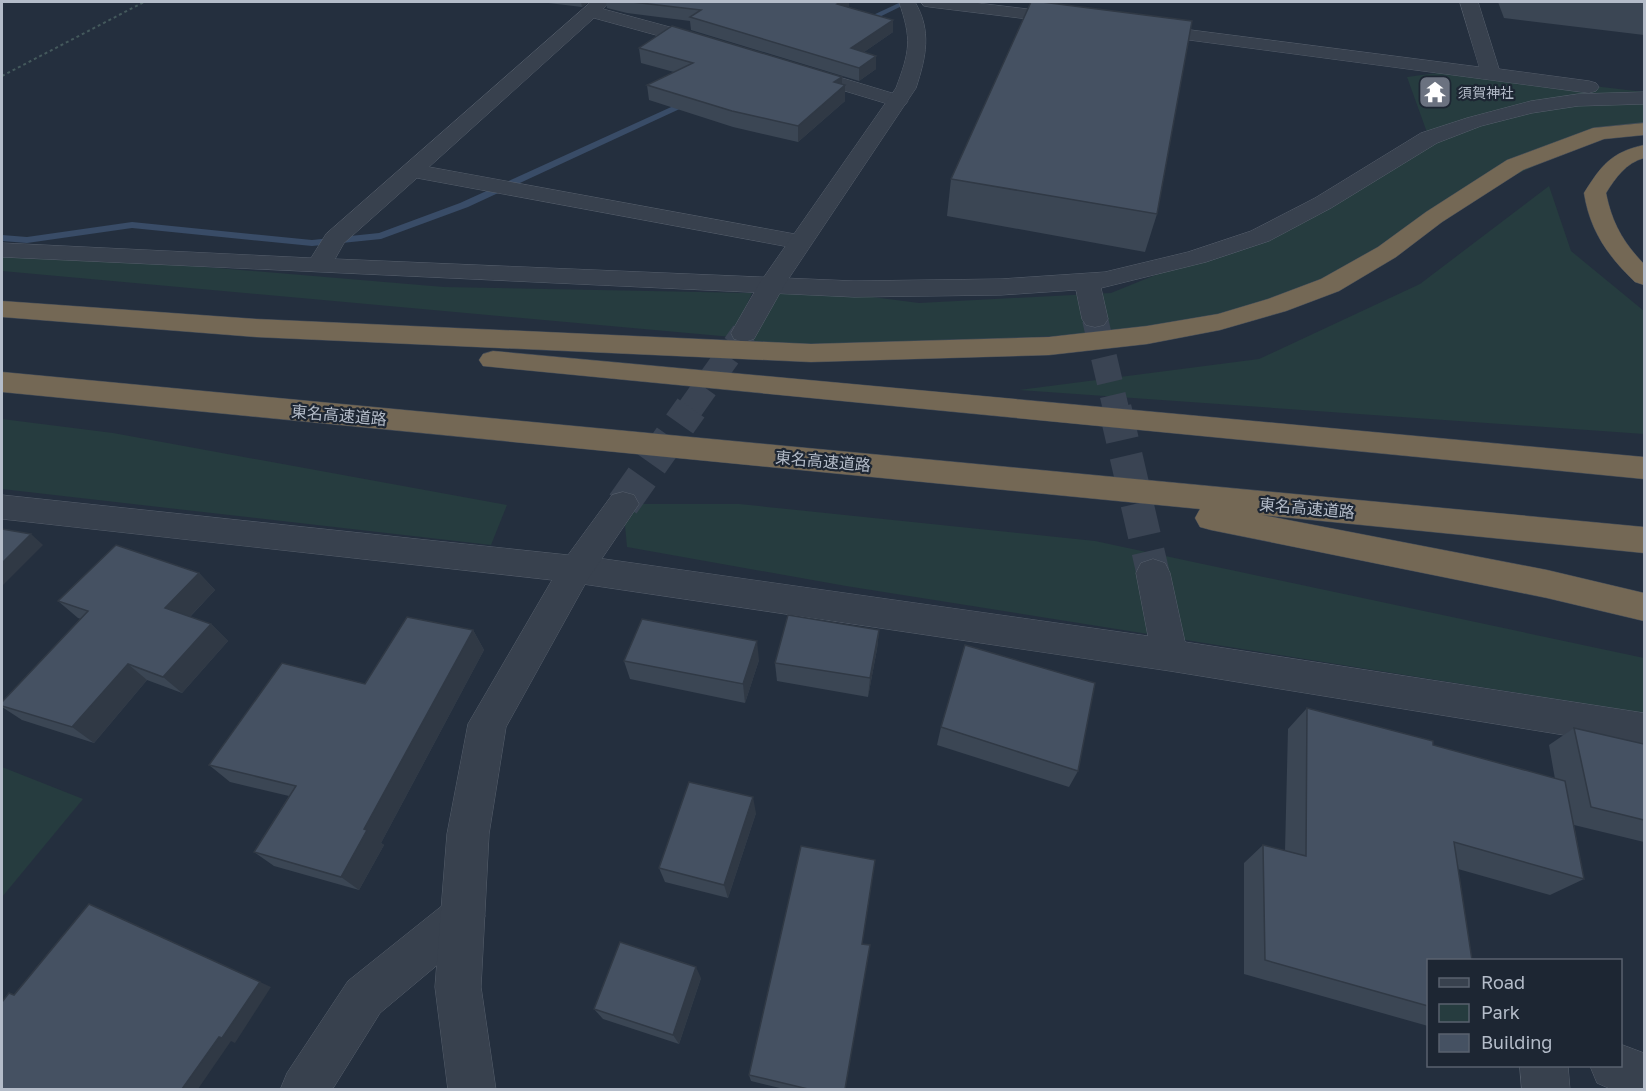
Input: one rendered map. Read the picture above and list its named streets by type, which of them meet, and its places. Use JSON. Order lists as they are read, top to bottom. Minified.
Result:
{"streets":{"highway":["東名高速道路"]},"places":{"temple":["須賀神社"]},"legend":["Road","Park","Building"]}
